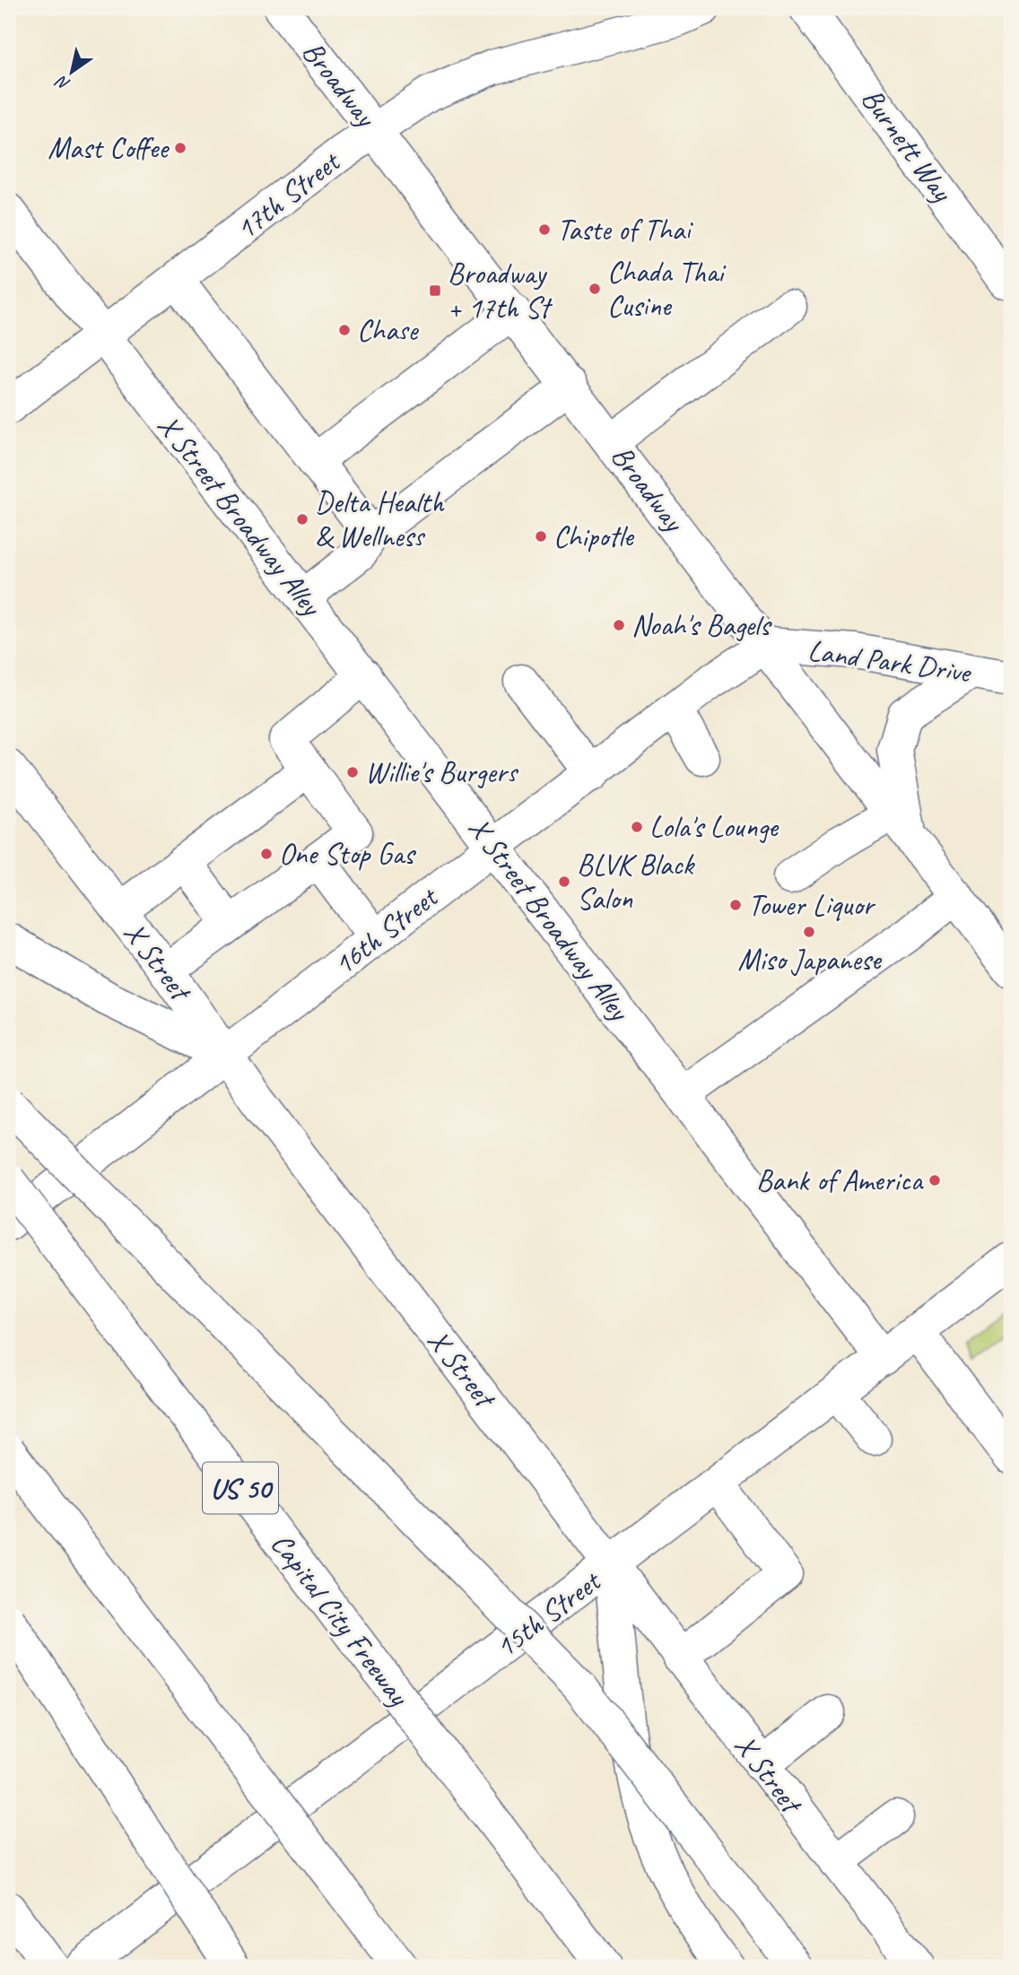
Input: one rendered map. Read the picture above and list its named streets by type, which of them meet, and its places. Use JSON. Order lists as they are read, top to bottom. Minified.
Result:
{"streets":{"main road":["Broadway","Burnett Way","17th Street","X Street Broadway Alley","Land Park Drive","16th Street","X Street","US 50","15th Street","Capital City Freeway"]},"crossings":[["Broadway","17th Street"],["Broadway","Land Park Drive"],["Broadway","16th Street"],["17th Street","X Street Broadway Alley"],["X Street Broadway Alley","16th Street"],["X Street Broadway Alley","15th Street"],["Land Park Drive","16th Street"],["16th Street","X Street"],["X Street","15th Street"]],"places":{"other":["Mast Coffee","Taste of Thai","Chada Thai Cusine","Chase","Delta Health & Wellness","Chipotle","Noah's Bagels","Willie's Burgers","Lola's Lounge","One Stop Gas","BLVK Black Salon","Tower Liquor","Miso Japanese","Bank of America"],"transit":["Broadway + 17th St"]},"north":"bottom left"}
